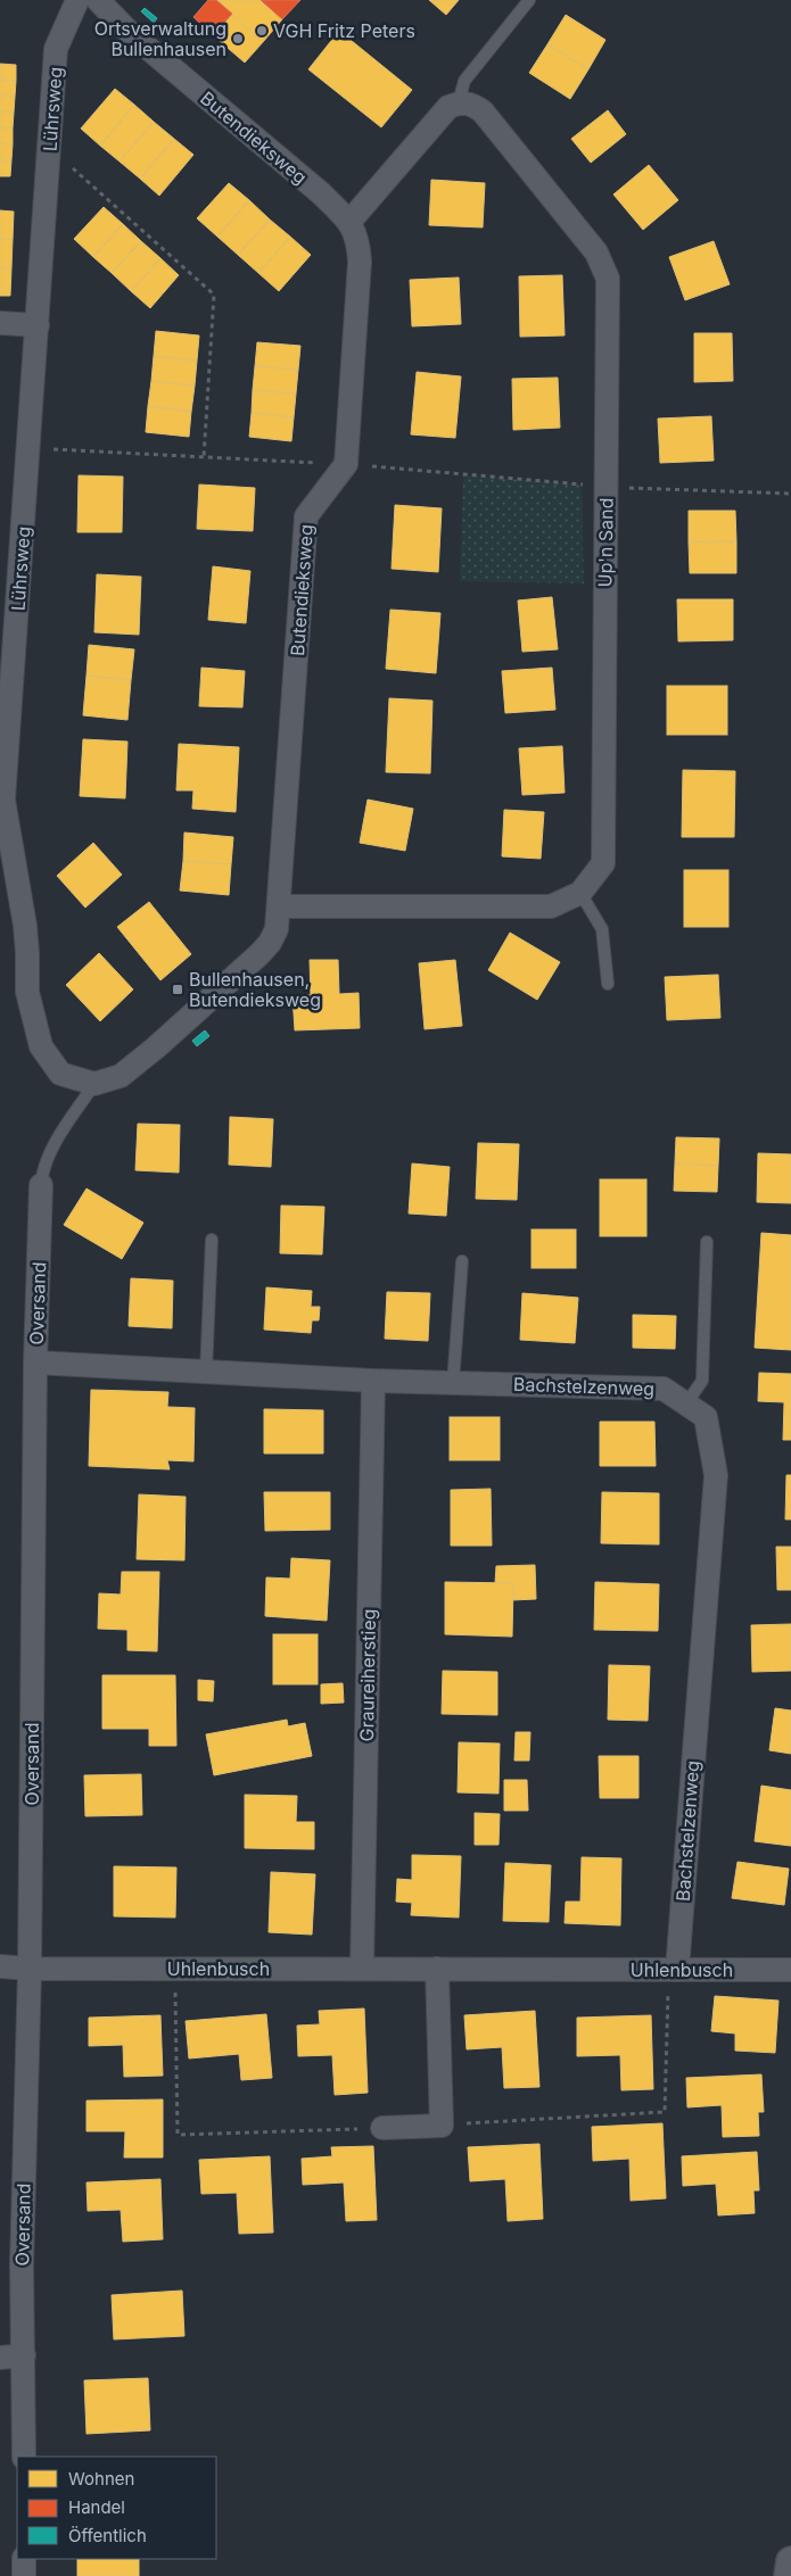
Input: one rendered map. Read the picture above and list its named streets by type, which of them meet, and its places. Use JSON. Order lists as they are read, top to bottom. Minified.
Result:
{"streets":{"street":["Lührsweg","Butendieksweg","Up'n Sand","Oversand","Bachstelzenweg","Graureiherstieg","Uhlenbusch"]},"crossings":[["Lührsweg","Butendieksweg"],["Lührsweg","Oversand"],["Butendieksweg","Up'n Sand"],["Butendieksweg","Oversand"],["Oversand","Bachstelzenweg"],["Oversand","Uhlenbusch"],["Bachstelzenweg","Graureiherstieg"],["Bachstelzenweg","Uhlenbusch"],["Graureiherstieg","Uhlenbusch"]],"places":{"other":["VGH Fritz Peters","Ortsverwaltung Bullenhausen"],"transit":["Bullenhausen, Butendieksweg"]},"legend":["Wohnen","Handel","Öffentlich"]}
